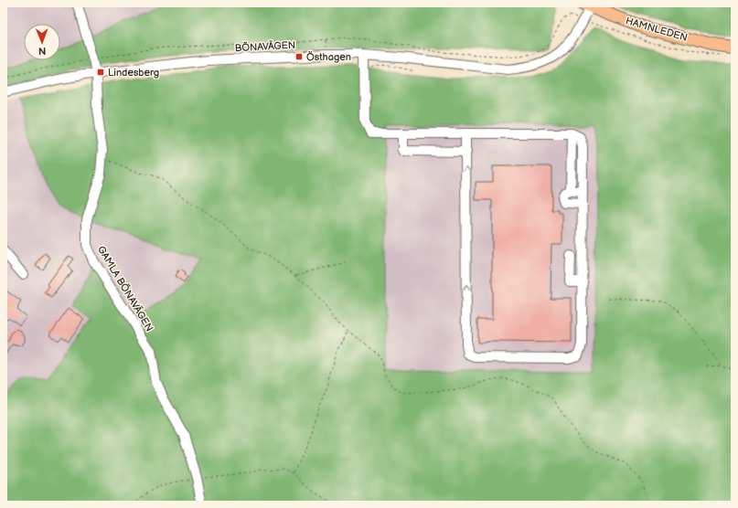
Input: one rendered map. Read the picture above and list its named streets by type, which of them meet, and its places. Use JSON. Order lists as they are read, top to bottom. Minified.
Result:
{"streets":{"main road":["HAMNLEDEN"],"street":["BÖNAVÄGEN","GAMLA BÖNAVÄGEN"]},"crossings":[["HAMNLEDEN","BÖNAVÄGEN"],["BÖNAVÄGEN","GAMLA BÖNAVÄGEN"]],"places":{"transit":["Östhagen","Lindesberg"]},"north":"bottom"}
